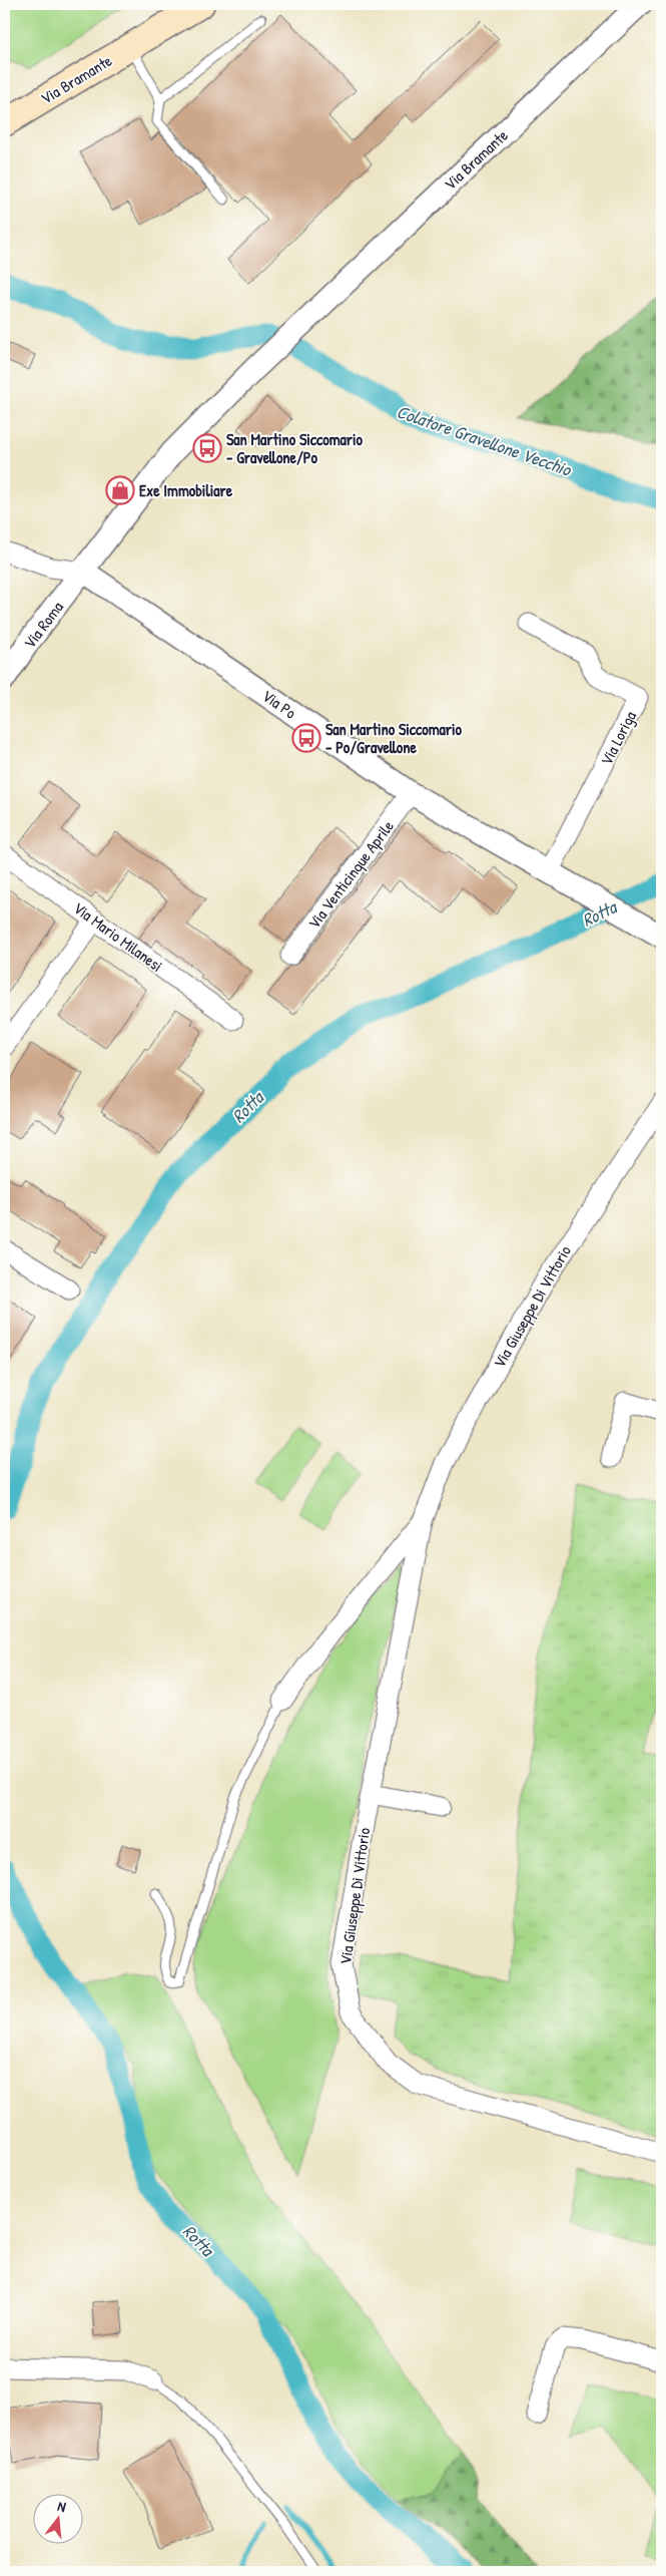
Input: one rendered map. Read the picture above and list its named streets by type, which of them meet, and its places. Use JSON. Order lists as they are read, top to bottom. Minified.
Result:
{"streets":{"main road":["Via Bramante"],"street":["Via Roma","Via Po","Via Loriga","Via Venticinque Aprile","Via Mario Milanesi","Via Giuseppe Di Vittorio"]},"crossings":[["Via Bramante","Via Roma"],["Via Roma","Via Po"],["Via Po","Via Loriga"],["Via Po","Via Venticinque Aprile"]],"water":["Colatore Gravellone Vecchio","Rotta"],"places":{"bus stop":["San Martino Siccomario - Gravellone/Po","San Martino Siccomario - Po/Gravellone"],"shop":["Exe Immobiliare"]},"north":"top"}
